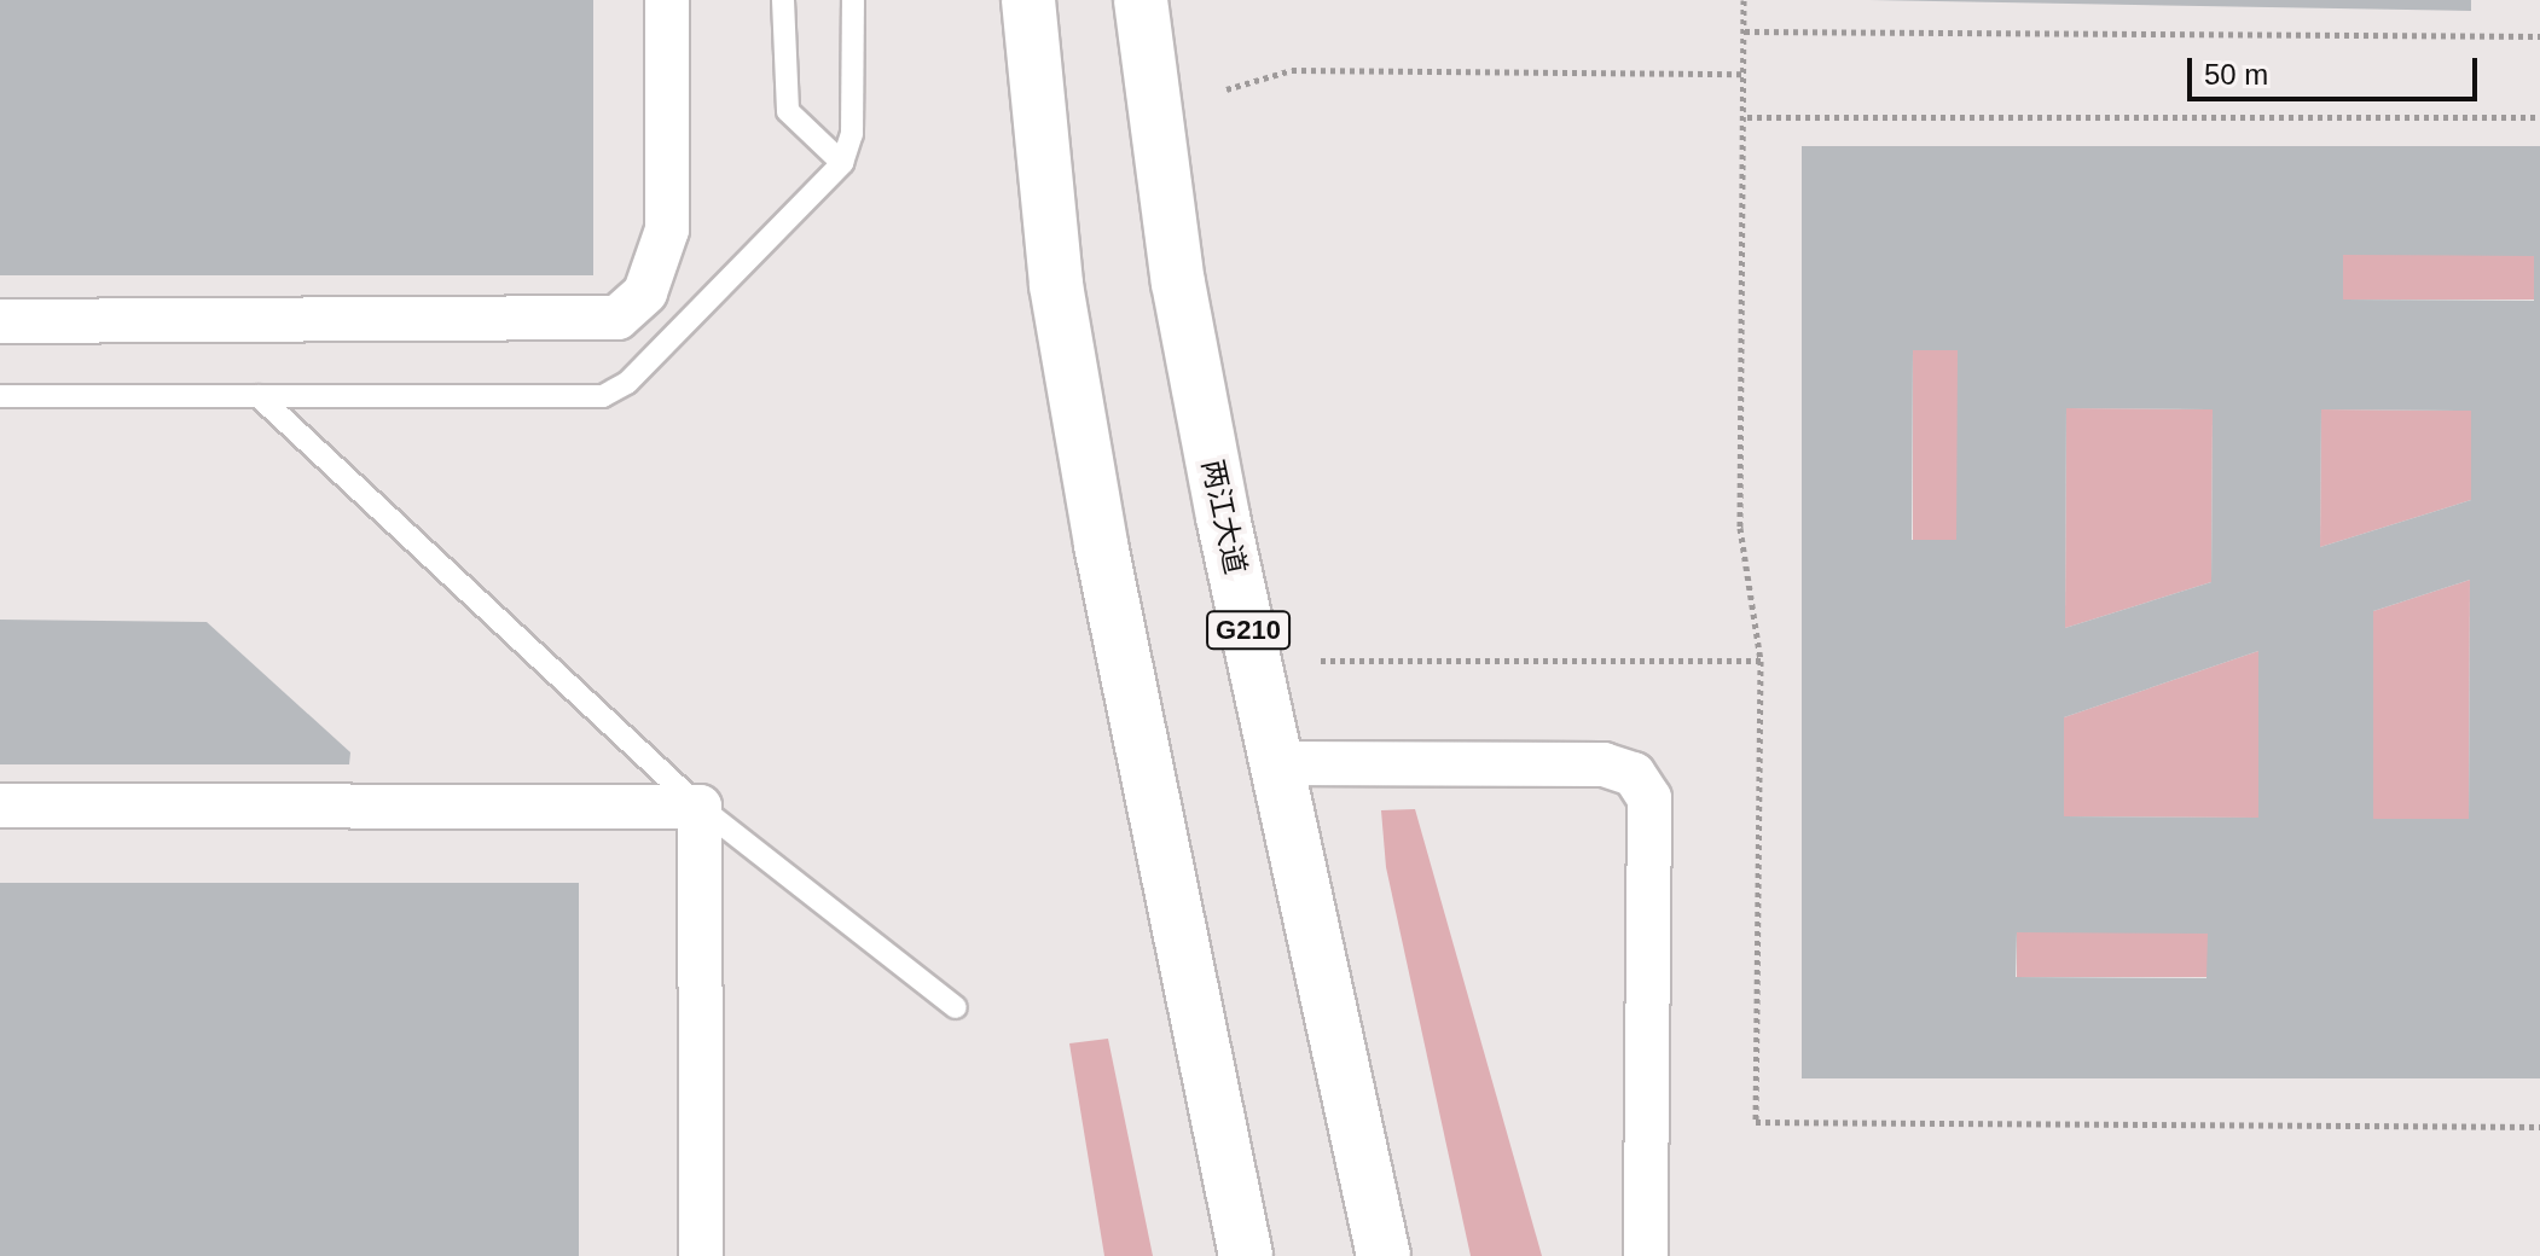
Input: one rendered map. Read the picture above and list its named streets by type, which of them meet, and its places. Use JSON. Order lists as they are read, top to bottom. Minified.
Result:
{"streets":{"highway":["两江大道","G210"]},"scale_bar":"50 m"}
